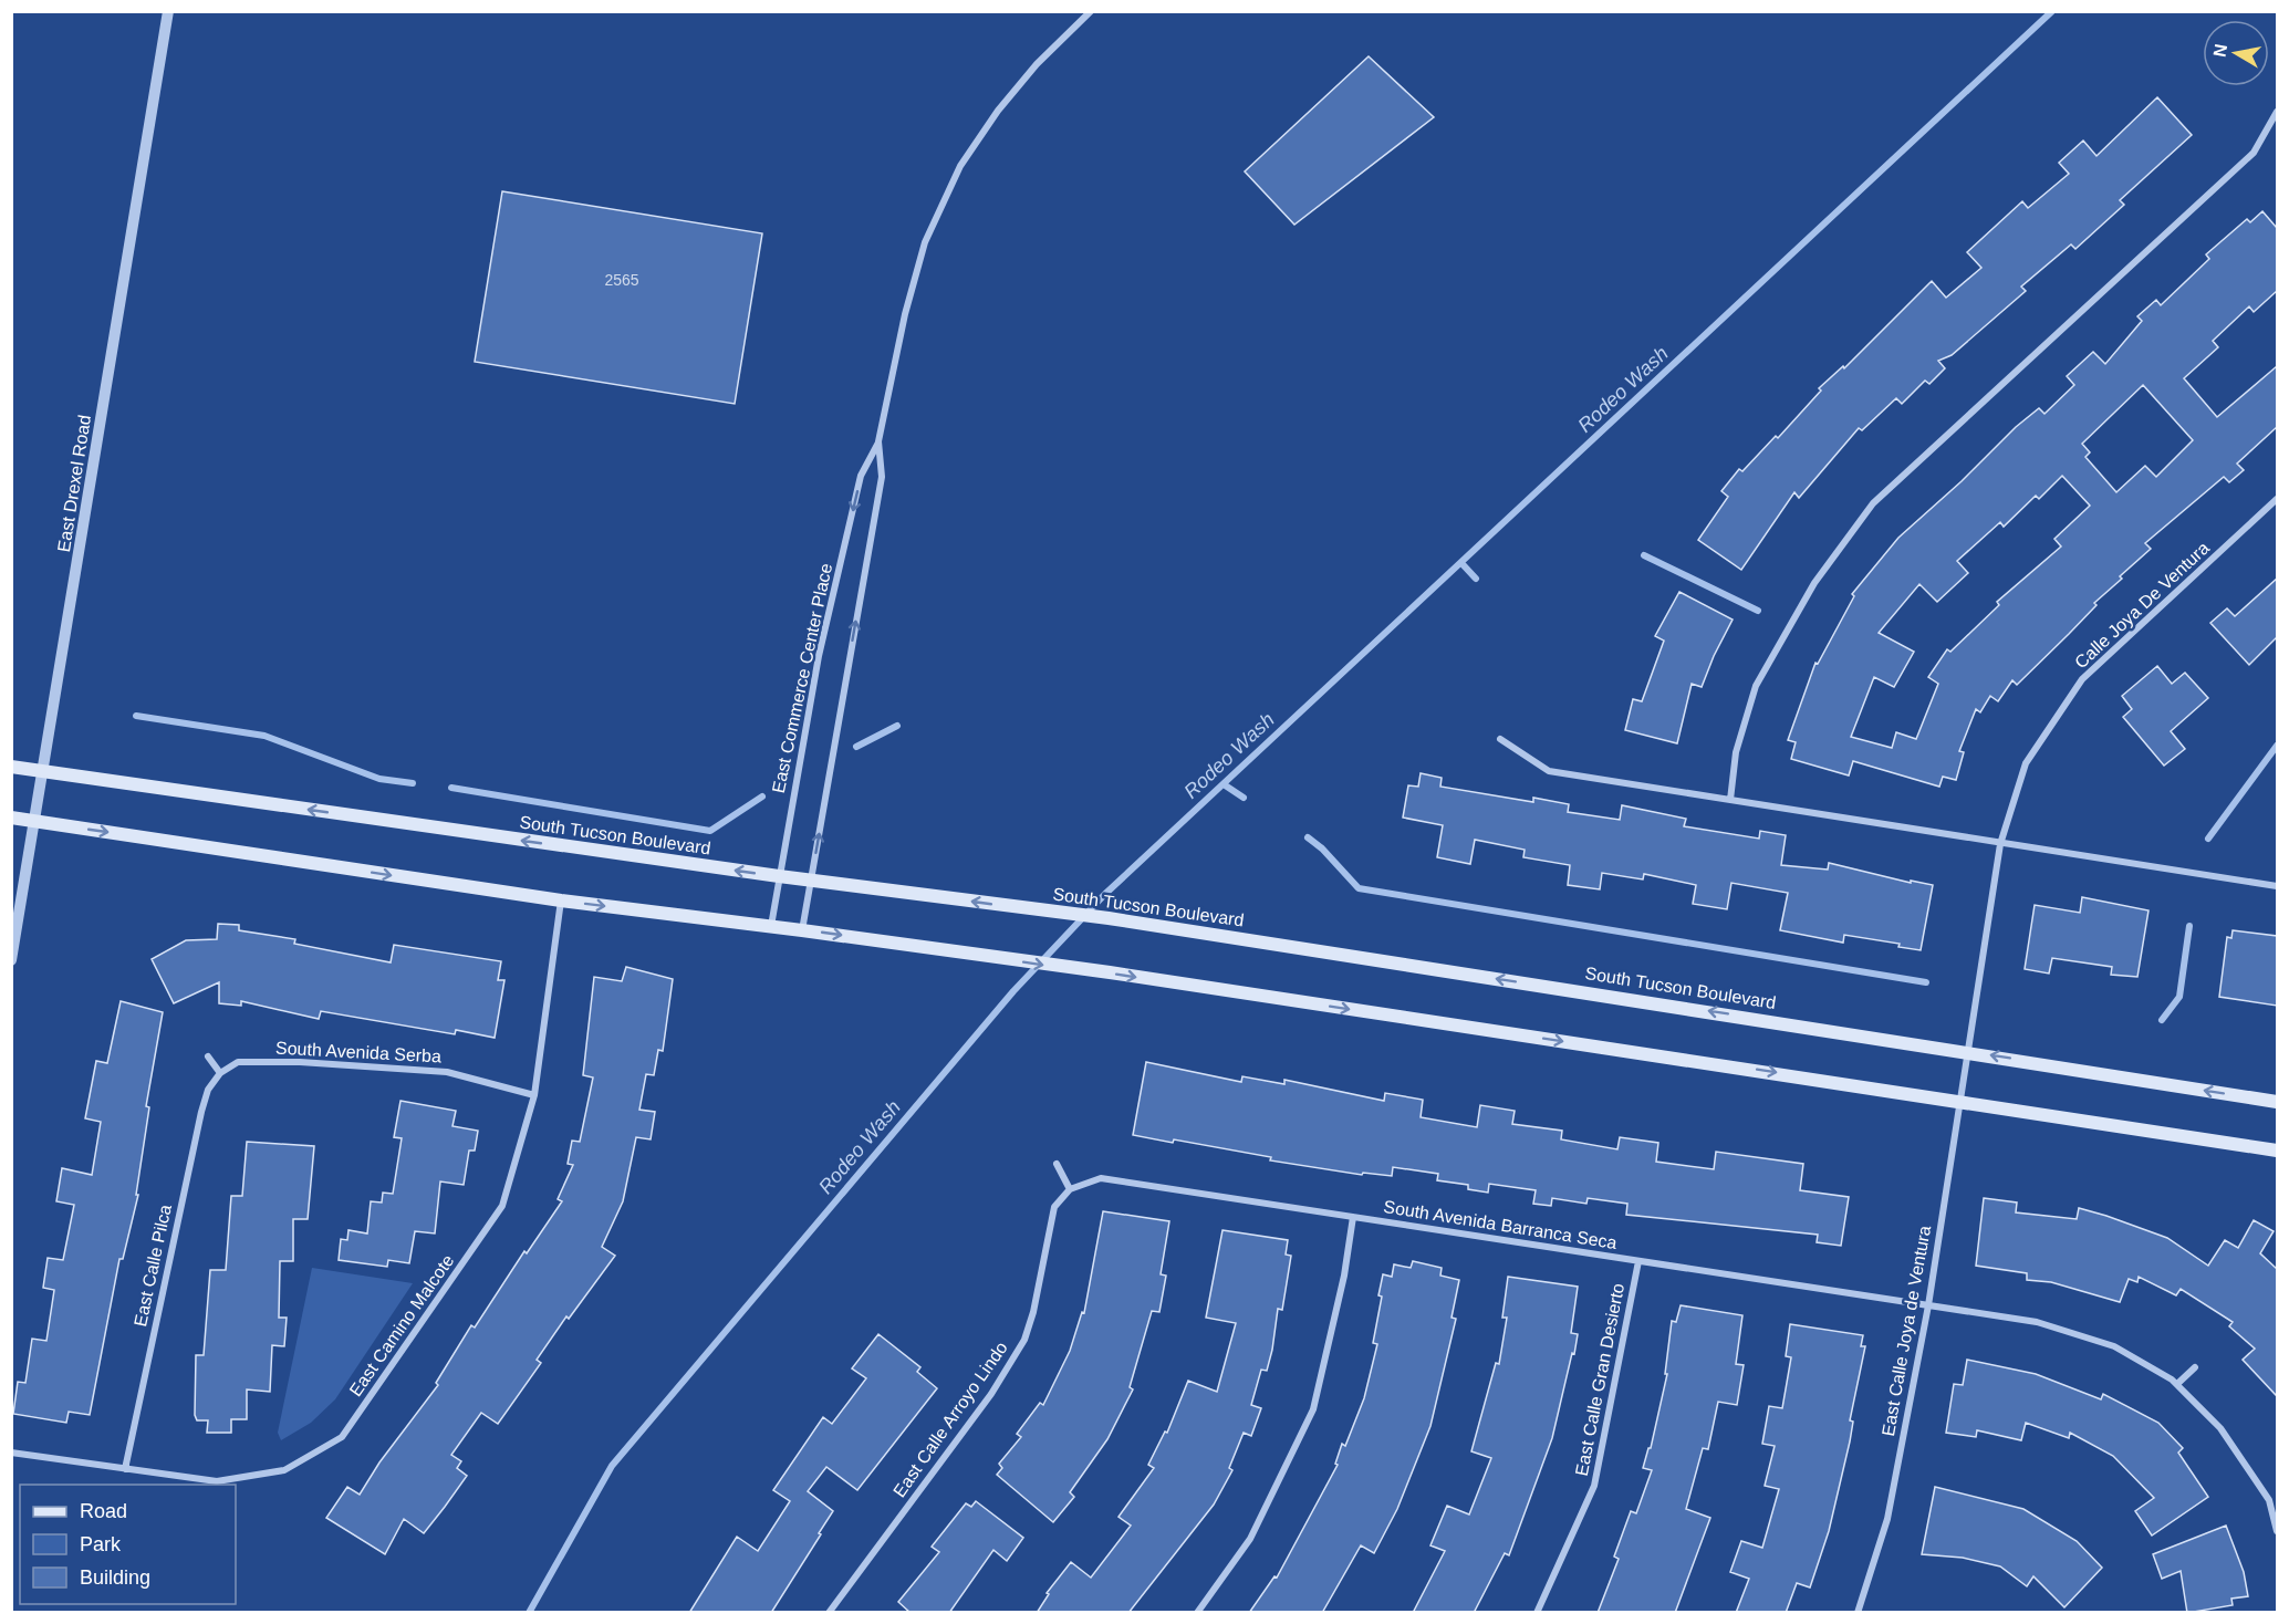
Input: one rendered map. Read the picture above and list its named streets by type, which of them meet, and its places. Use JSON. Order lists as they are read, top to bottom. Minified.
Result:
{"streets":{"main road":["South Tucson Boulevard"],"street":["East Drexel Road","Calle Joya De Ventura","East Commerce Center Place","South Avenida Serba","South Avenida Barranca Seca","East Calle Pilca","East Camino Malcote","East Calle Joya de Ventura","East Calle Gran Desierto","East Calle Arroyo Lindo"]},"crossings":[["East Drexel Road","South Tucson Boulevard"],["Calle Joya De Ventura","South Tucson Boulevard"],["Calle Joya De Ventura","East Calle Joya de Ventura"],["East Commerce Center Place","South Tucson Boulevard"],["South Tucson Boulevard","East Calle Joya de Ventura"],["South Avenida Serba","East Calle Pilca"],["South Avenida Serba","East Camino Malcote"],["South Avenida Barranca Seca","East Calle Joya de Ventura"],["South Avenida Barranca Seca","East Calle Gran Desierto"],["South Avenida Barranca Seca","East Calle Arroyo Lindo"],["East Calle Pilca","East Camino Malcote"]],"water":["Rodeo Wash"],"house_numbers":["2565"],"legend":["Road","Park","Building"],"north":"left"}
